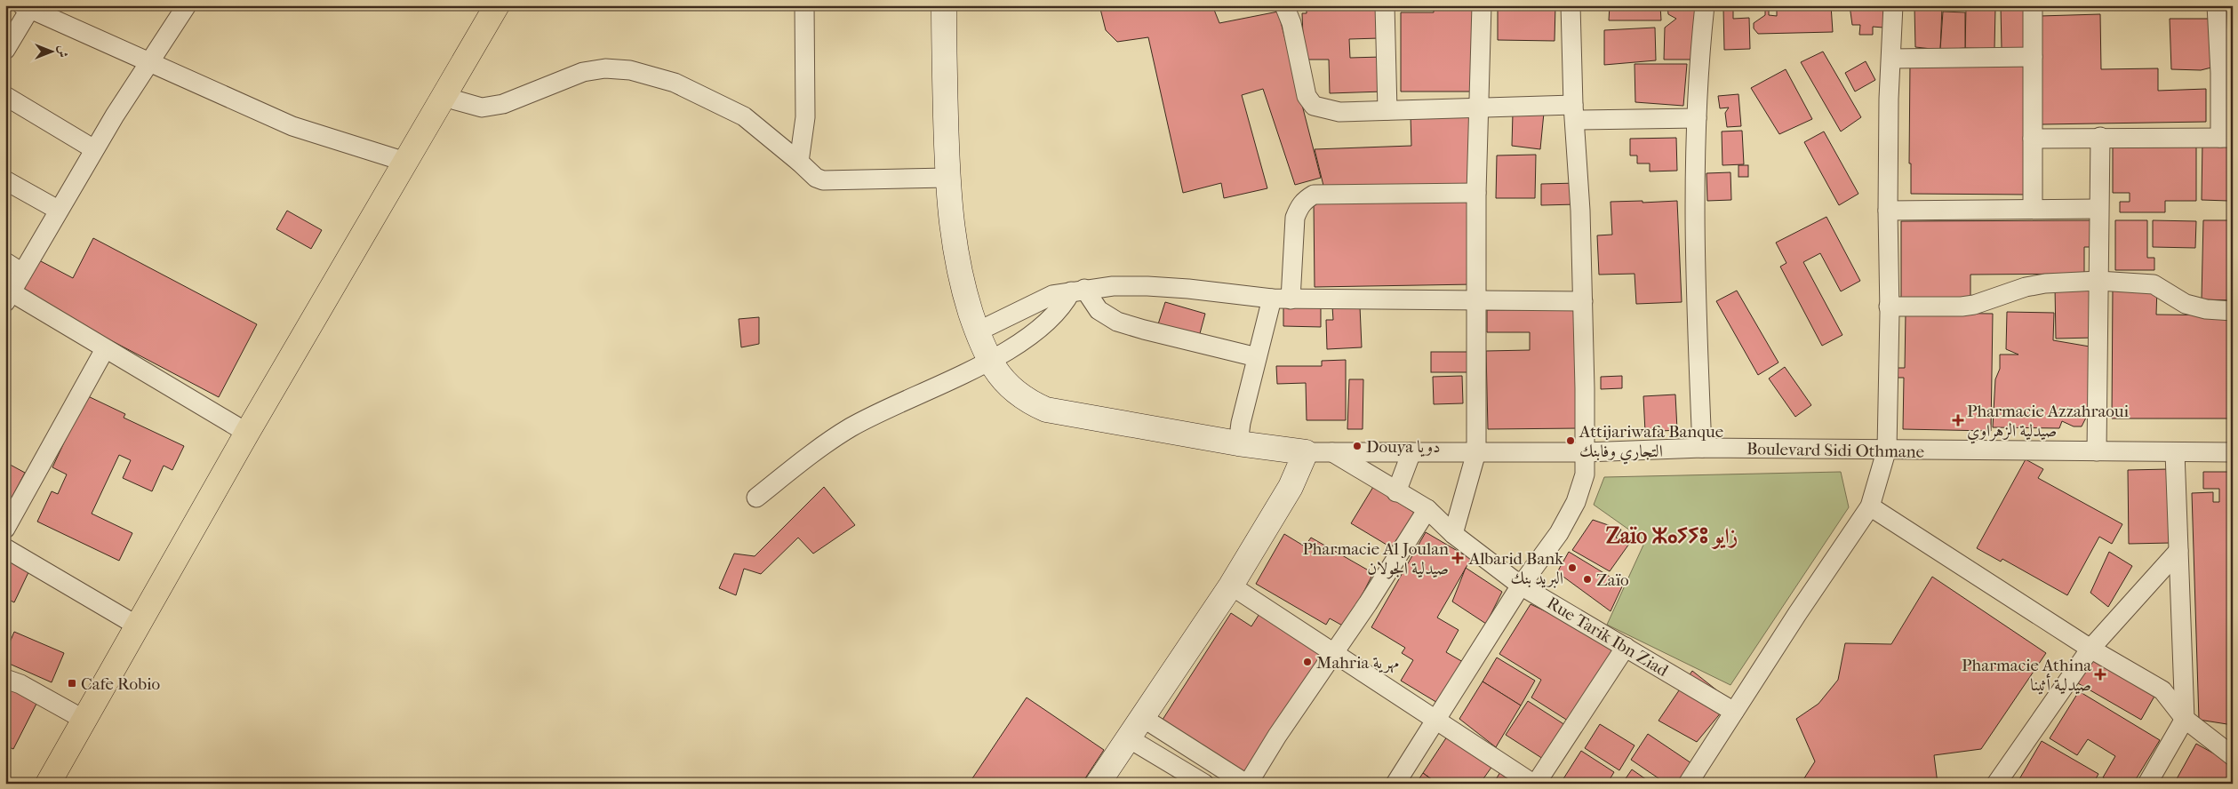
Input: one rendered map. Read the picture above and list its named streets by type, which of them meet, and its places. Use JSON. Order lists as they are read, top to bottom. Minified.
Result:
{"streets":{"street":["Boulevard Sidi Othmane","Rue Tarik Ibn Ziad"]},"crossings":[["Boulevard Sidi Othmane","Rue Tarik Ibn Ziad"]],"districts":["Zaïo ⵣⴰⵢⵢⵓ زايو"],"places":{"health":["Pharmacie Azzahraoui صيدلية الزهراوي","Pharmacie Al Joulan صيدلية الجولان","Pharmacie Athina صيدلية أثينا"],"other":["Attijariwafa Banque التجاري وفابنك","Douya دويا","Albarid Bank البريد بنك","Zaïo","Mahria مهرية"],"transit":["Cafe Robio"]},"north":"right"}
